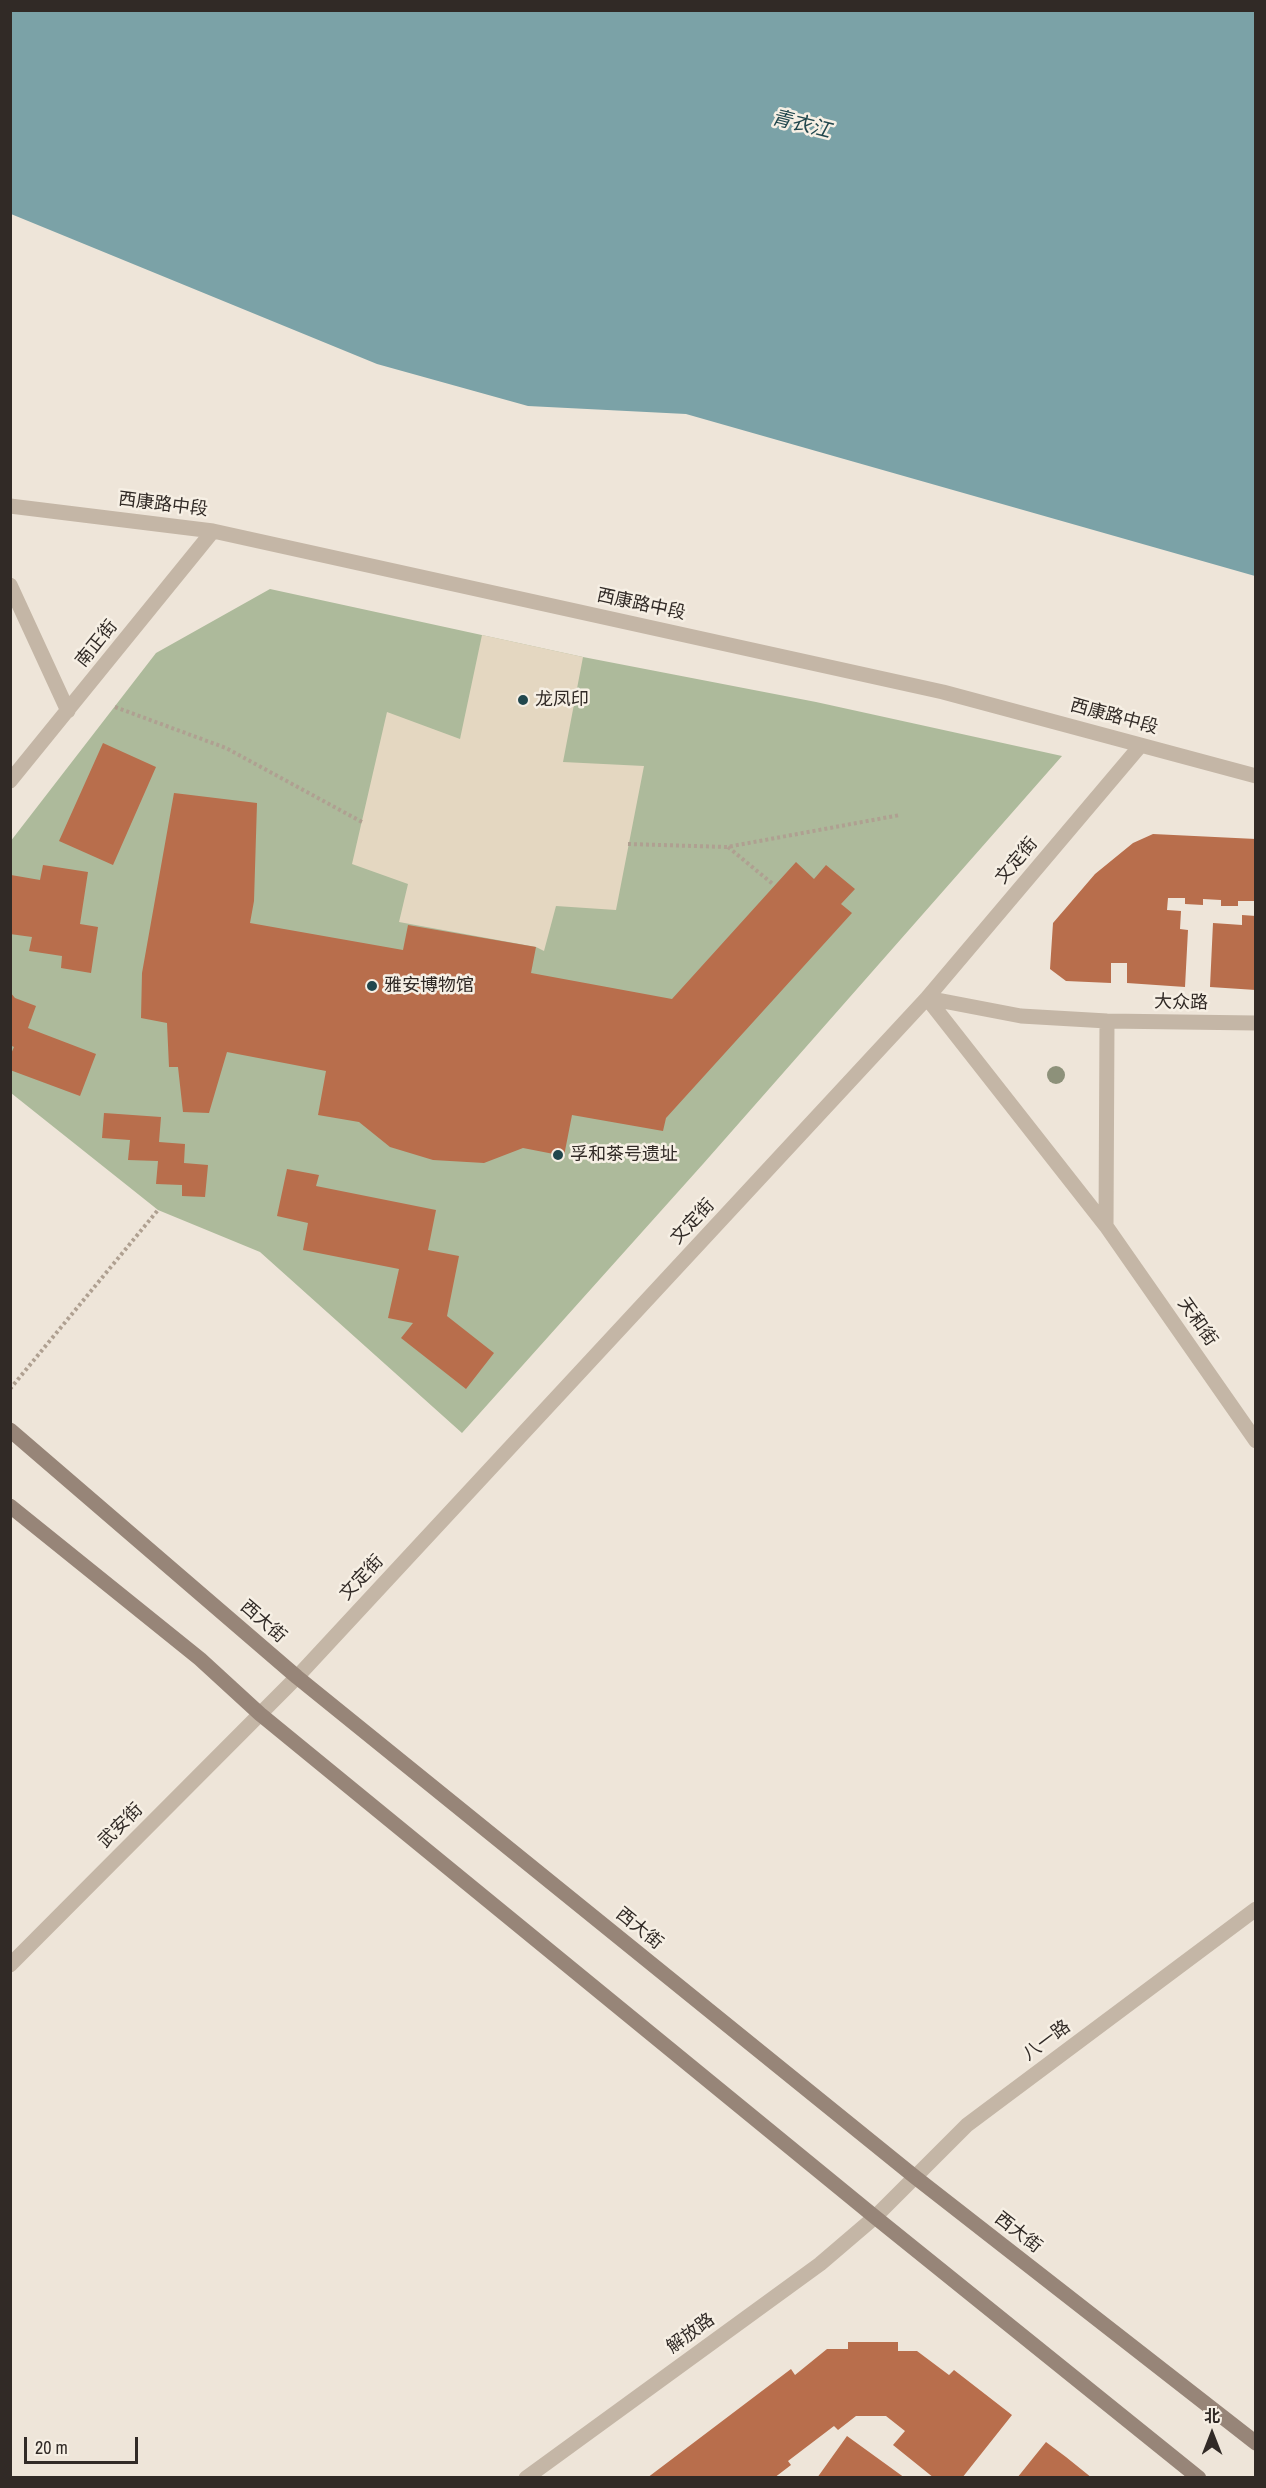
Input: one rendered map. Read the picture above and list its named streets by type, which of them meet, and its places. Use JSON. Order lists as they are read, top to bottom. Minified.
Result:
{"streets":{"main road":["西大街"],"street":["西康路中段","南正街","文定街","大众路","天和街","武安街","八一路","解放路"]},"crossings":[["西康路中段","南正街"],["西康路中段","文定街"],["文定街","大众路"],["文定街","天和街"],["文定街","西大街"],["文定街","武安街"],["大众路","天和街"],["西大街","八一路"],["八一路","解放路"]],"water":["青衣江"],"places":["龙凤印","雅安博物馆","孚和茶号遗址"],"scale_bar":"20 m","north":"top"}
